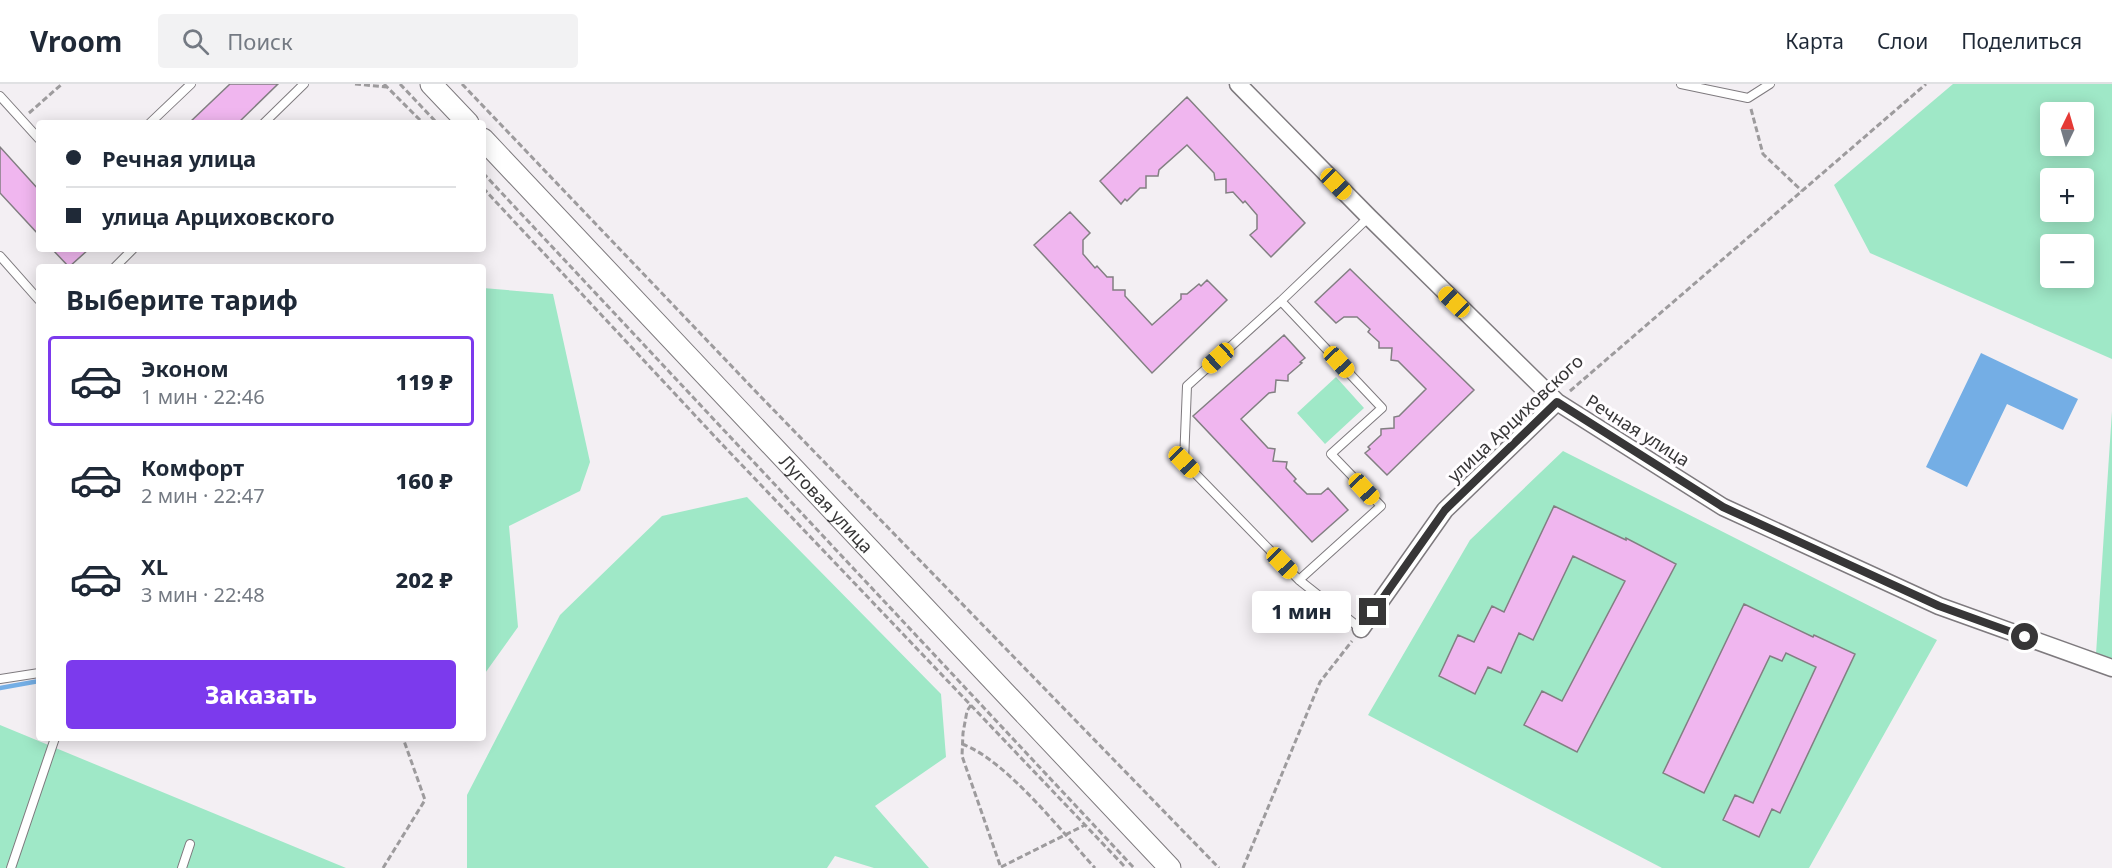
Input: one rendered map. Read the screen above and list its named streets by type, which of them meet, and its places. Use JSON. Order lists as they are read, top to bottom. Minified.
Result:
{"streets":{"street":["улица Арциховского","Речная улица","Луговая улица"]},"crossings":[["улица Арциховского","Речная улица"]],"north":"top","page":{"header":"Vroom","search":"Поиск","nav":["Карта","Слои","Поделиться"],"map_buttons":["+","−"],"banner":["Речная улица","улица Арциховского"],"heading":"Выберите тариф","list":[{"name":"Эконом","note":"1 мин · 22:46","value":"119 ₽"},{"name":"Комфорт","note":"2 мин · 22:47","value":"160 ₽"},{"name":"XL","note":"3 мин · 22:48","value":"202 ₽"}],"bubble":"1 мин","buttons":"Заказать"}}
